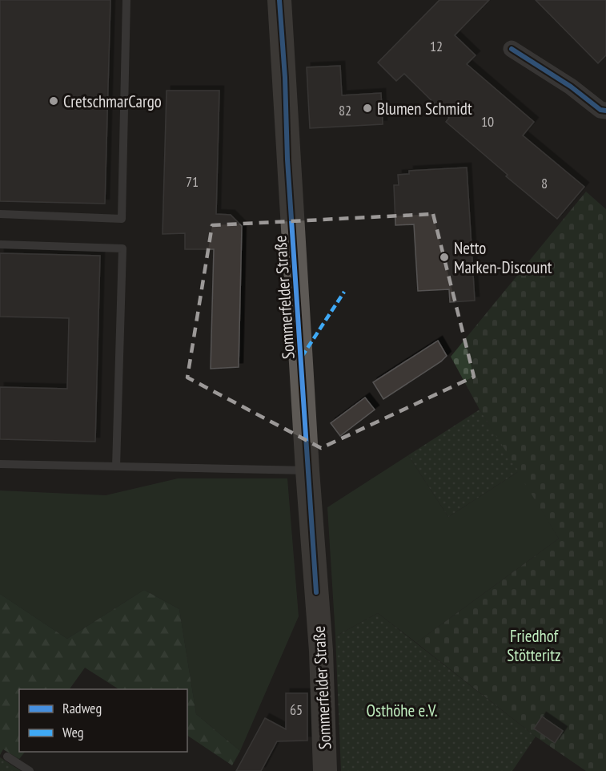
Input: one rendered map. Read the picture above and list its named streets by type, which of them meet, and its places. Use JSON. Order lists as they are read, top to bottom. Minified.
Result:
{"streets":{"main road":["Sommerfelder Straße"]},"parks":["Friedhof Stötteritz","Osthöhe e.V."],"places":["CretschmarCargo","Blumen Schmidt","Netto Marken-Discount"],"house_numbers":["12","82","10","71","8","65"],"legend":["Radweg","Weg"]}
